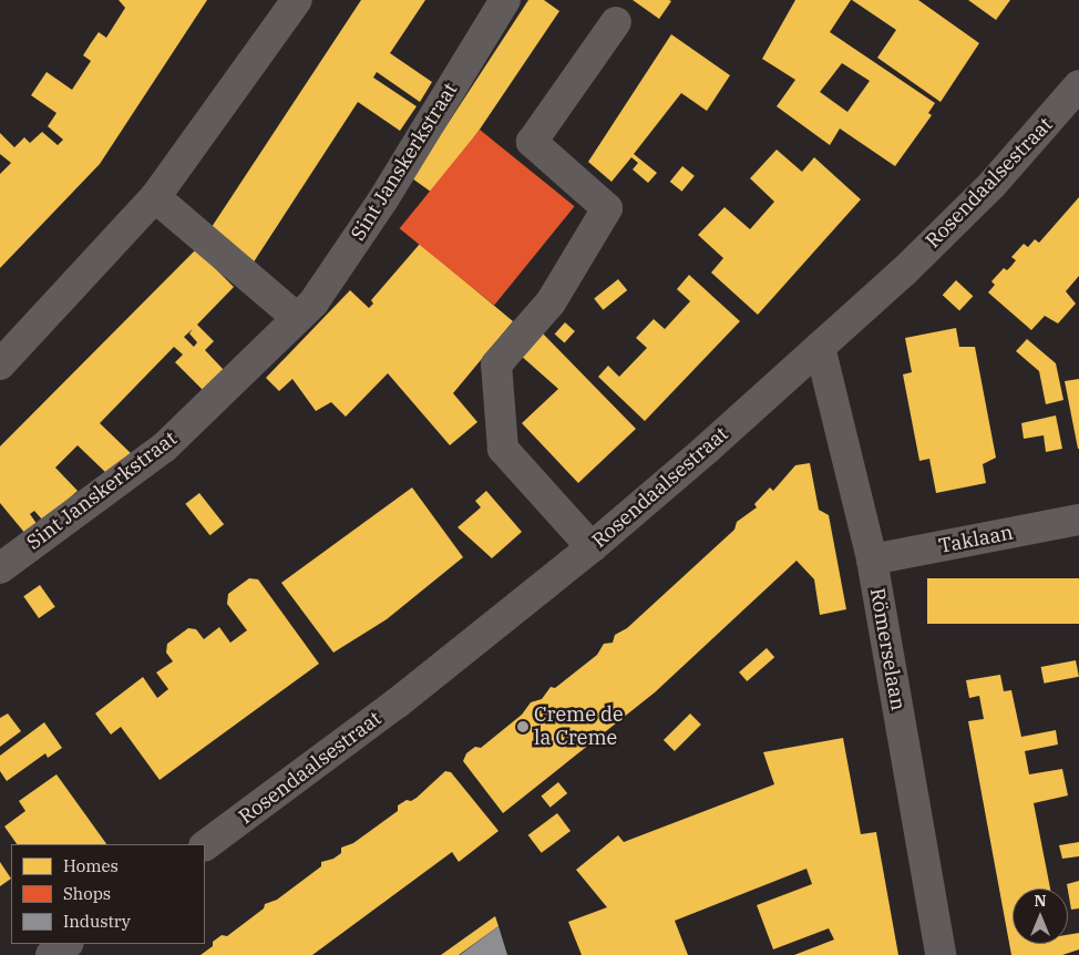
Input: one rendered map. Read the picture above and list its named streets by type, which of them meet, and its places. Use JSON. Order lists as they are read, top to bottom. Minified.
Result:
{"streets":{"street":["Sint Janskerkstraat","Rosendaalsestraat","Taklaan","Römerselaan"]},"crossings":[["Rosendaalsestraat","Römerselaan"],["Taklaan","Römerselaan"]],"places":["Creme de la Creme"],"legend":["Homes","Shops","Industry"],"north":"top"}
